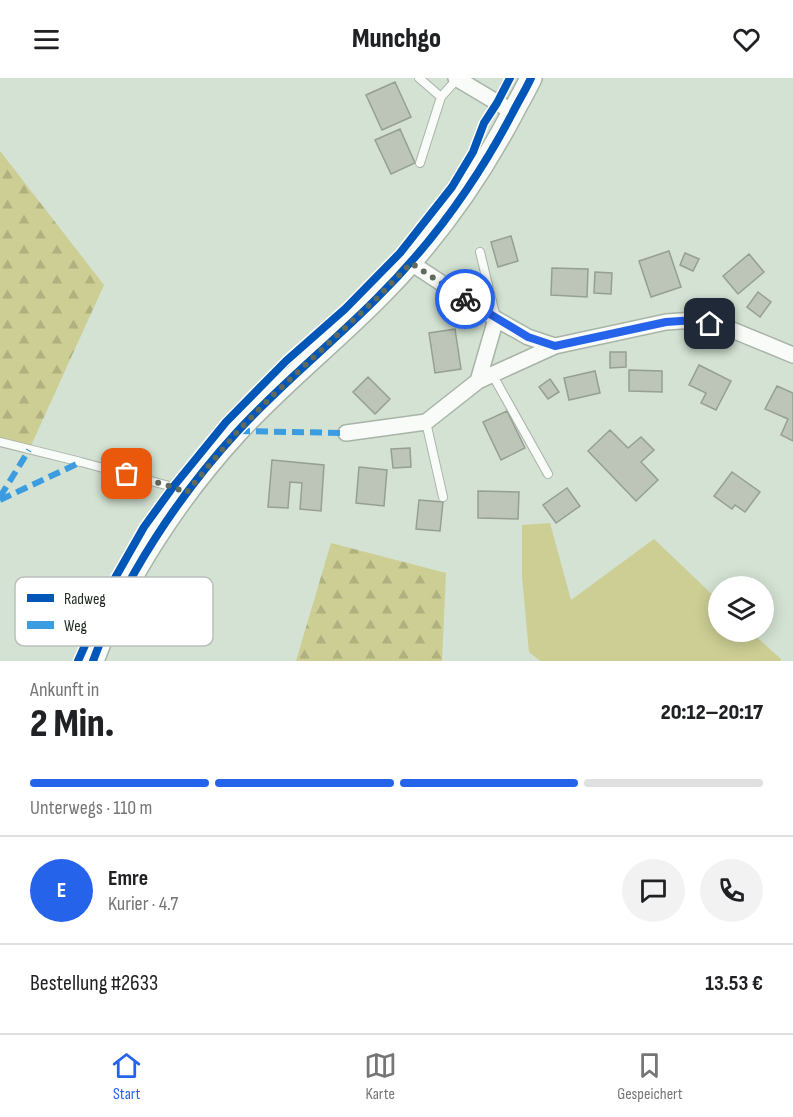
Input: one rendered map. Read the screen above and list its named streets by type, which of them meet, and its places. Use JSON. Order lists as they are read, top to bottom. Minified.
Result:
{"legend":["Radweg","Weg"],"page":{"header":"Munchgo","heading":["2 Min.","Ankunft in","20:12–20:17"],"panel":["Emre","Kurier · 4.7","Bestellung #2633","13.53 €"],"bar":"Unterwegs · 110 m","round":"E","tabs":["Start","Karte","Gespeichert"]}}
